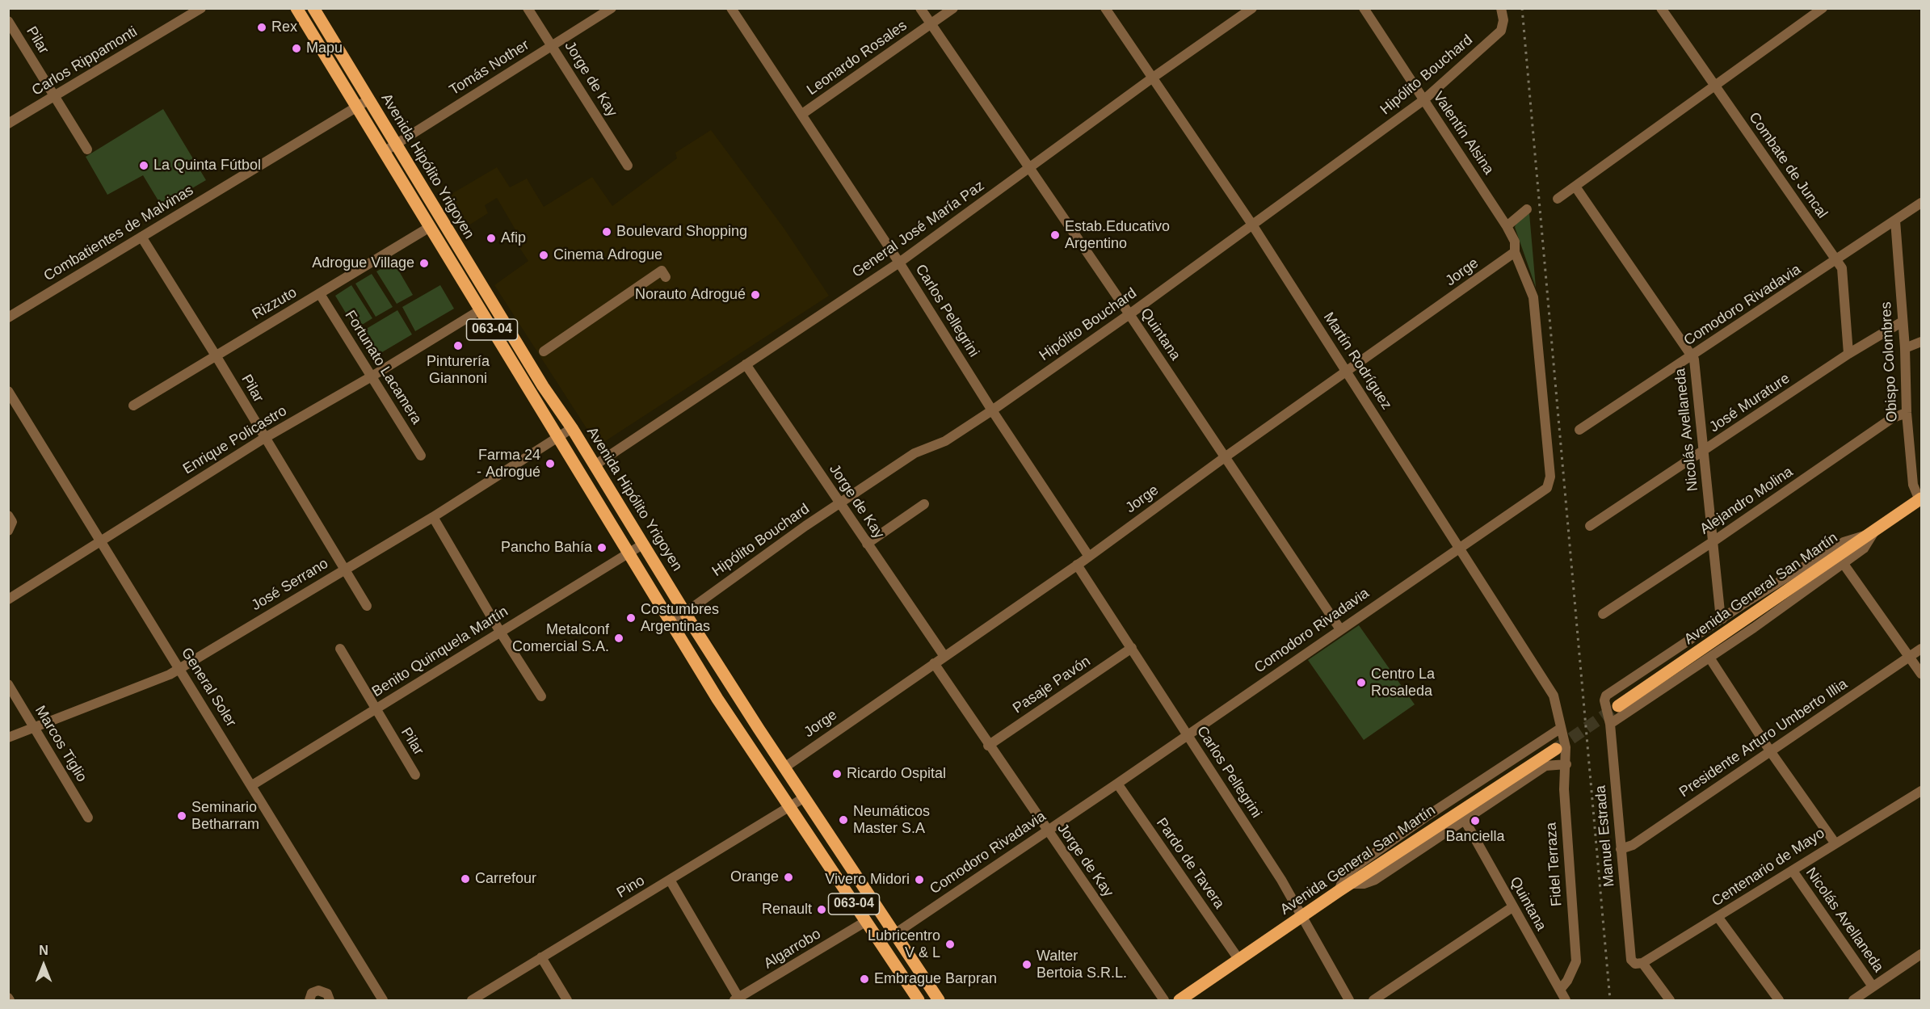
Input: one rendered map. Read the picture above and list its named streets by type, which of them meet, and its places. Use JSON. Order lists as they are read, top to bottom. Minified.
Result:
{"streets":{"main road":["Avenida Hipólito Yrigoyen","063-04","Avenida General San Martín"],"street":["Pilar","Leonardo Rosales","Carlos Rippamonti","Tomás Nother","Hipólito Bouchard","Jorge de Kay","Valentín Alsina","Combate de Juncal","General José María Paz","Combatientes de Malvinas","Jorge","Rizzuto","Comodoro Rivadavia","Carlos Pellegrini","Quintana","Martín Rodríguez","Obispo Colombres","Fortunato Lacamera","José Murature","Nicolás Avellaneda","Enrique Policastro","Alejandro Molina","José Serrano","Benito Quinquela Martín","Pasaje Pavón","General Soler","Presidente Arturo Umberto Illia","Marcos Tiglio","Manuel Estrada","Pardo de Tavera","Fidel Terraza","Centenario de Mayo","Pino","Algarrobo"]},"crossings":[["Pilar","Carlos Rippamonti"],["Pilar","Combatientes de Malvinas"],["Pilar","Rizzuto"],["Pilar","Enrique Policastro"],["Pilar","José Serrano"],["Pilar","Benito Quinquela Martín"],["Leonardo Rosales","Carlos Pellegrini"],["Leonardo Rosales","Quintana"],["Tomás Nother","Jorge de Kay"],["Tomás Nother","Avenida Hipólito Yrigoyen"],["Hipólito Bouchard","Jorge de Kay"],["Hipólito Bouchard","Valentín Alsina"],["Hipólito Bouchard","Avenida Hipólito Yrigoyen"],["Hipólito Bouchard","Carlos Pellegrini"],["Hipólito Bouchard","Quintana"],["Hipólito Bouchard","Martín Rodríguez"],["Jorge de Kay","General José María Paz"],["Jorge de Kay","Jorge"],["Jorge de Kay","Comodoro Rivadavia"],["Jorge de Kay","Pasaje Pavón"],["Valentín Alsina","Jorge"],["Valentín Alsina","Comodoro Rivadavia"],["Combate de Juncal","Comodoro Rivadavia"],["Combate de Juncal","José Murature"],["Avenida Hipólito Yrigoyen","General José María Paz"],["Avenida Hipólito Yrigoyen","Combatientes de Malvinas"],["Avenida Hipólito Yrigoyen","Jorge"],["Avenida Hipólito Yrigoyen","Rizzuto"],["Avenida Hipólito Yrigoyen","Comodoro Rivadavia"],["Avenida Hipólito Yrigoyen","Enrique Policastro"],["Avenida Hipólito Yrigoyen","José Serrano"],["Avenida Hipólito Yrigoyen","Benito Quinquela Martín"],["Avenida Hipólito Yrigoyen","Pino"],["Avenida Hipólito Yrigoyen","Algarrobo"],["General José María Paz","Carlos Pellegrini"],["General José María Paz","Quintana"],["General José María Paz","Martín Rodríguez"],["Jorge","Comodoro Rivadavia"],["Jorge","Carlos Pellegrini"],["Jorge","Quintana"],["Jorge","Martín Rodríguez"],["Rizzuto","Fortunato Lacamera"],["Comodoro Rivadavia","Carlos Pellegrini"],["Comodoro Rivadavia","Quintana"],["Comodoro Rivadavia","Martín Rodríguez"],["Comodoro Rivadavia","Obispo Colombres"],["Comodoro Rivadavia","Nicolás Avellaneda"],["Comodoro Rivadavia","Pardo de Tavera"],["Carlos Pellegrini","Avenida General San Martín"],["Carlos Pellegrini","Pasaje Pavón"],["Quintana","Fidel Terraza"],["Martín Rodríguez","Avenida General San Martín"],["Martín Rodríguez","Fidel Terraza"],["Obispo Colombres","José Murature"],["Obispo Colombres","Alejandro Molina"],["Obispo Colombres","Avenida General San Martín"],["Fortunato Lacamera","Enrique Policastro"],["José Murature","Nicolás Avellaneda"],["Nicolás Avellaneda","Alejandro Molina"],["Nicolás Avellaneda","Centenario de Mayo"],["Enrique Policastro","General Soler"],["José Serrano","General Soler"],["José Serrano","Marcos Tiglio"],["Avenida General San Martín","Manuel Estrada"],["Avenida General San Martín","Pardo de Tavera"],["Avenida General San Martín","Fidel Terraza"],["Benito Quinquela Martín","General Soler"],["Presidente Arturo Umberto Illia","Manuel Estrada"],["Manuel Estrada","Centenario de Mayo"]],"places":["Rex","Mapu","La Quinta Fútbol","Boulevard Shopping","Estab.Educativo Argentino","Afip","Cinema Adrogue","Adrogue Village","Norauto Adrogué","Pinturería Giannoni","Farma 24 - Adrogué","Pancho Bahía","Costumbres Argentinas","Metalconf Comercial S.A.","Centro La Rosaleda","Ricardo Ospital","Seminario Betharram","Neumáticos Master S.A","Banciella","Orange","Carrefour","Vivero Midori","Renault","Lubricentro V & L","Walter Bertoia S.R.L.","Embrague Barpran"],"north":"top"}
